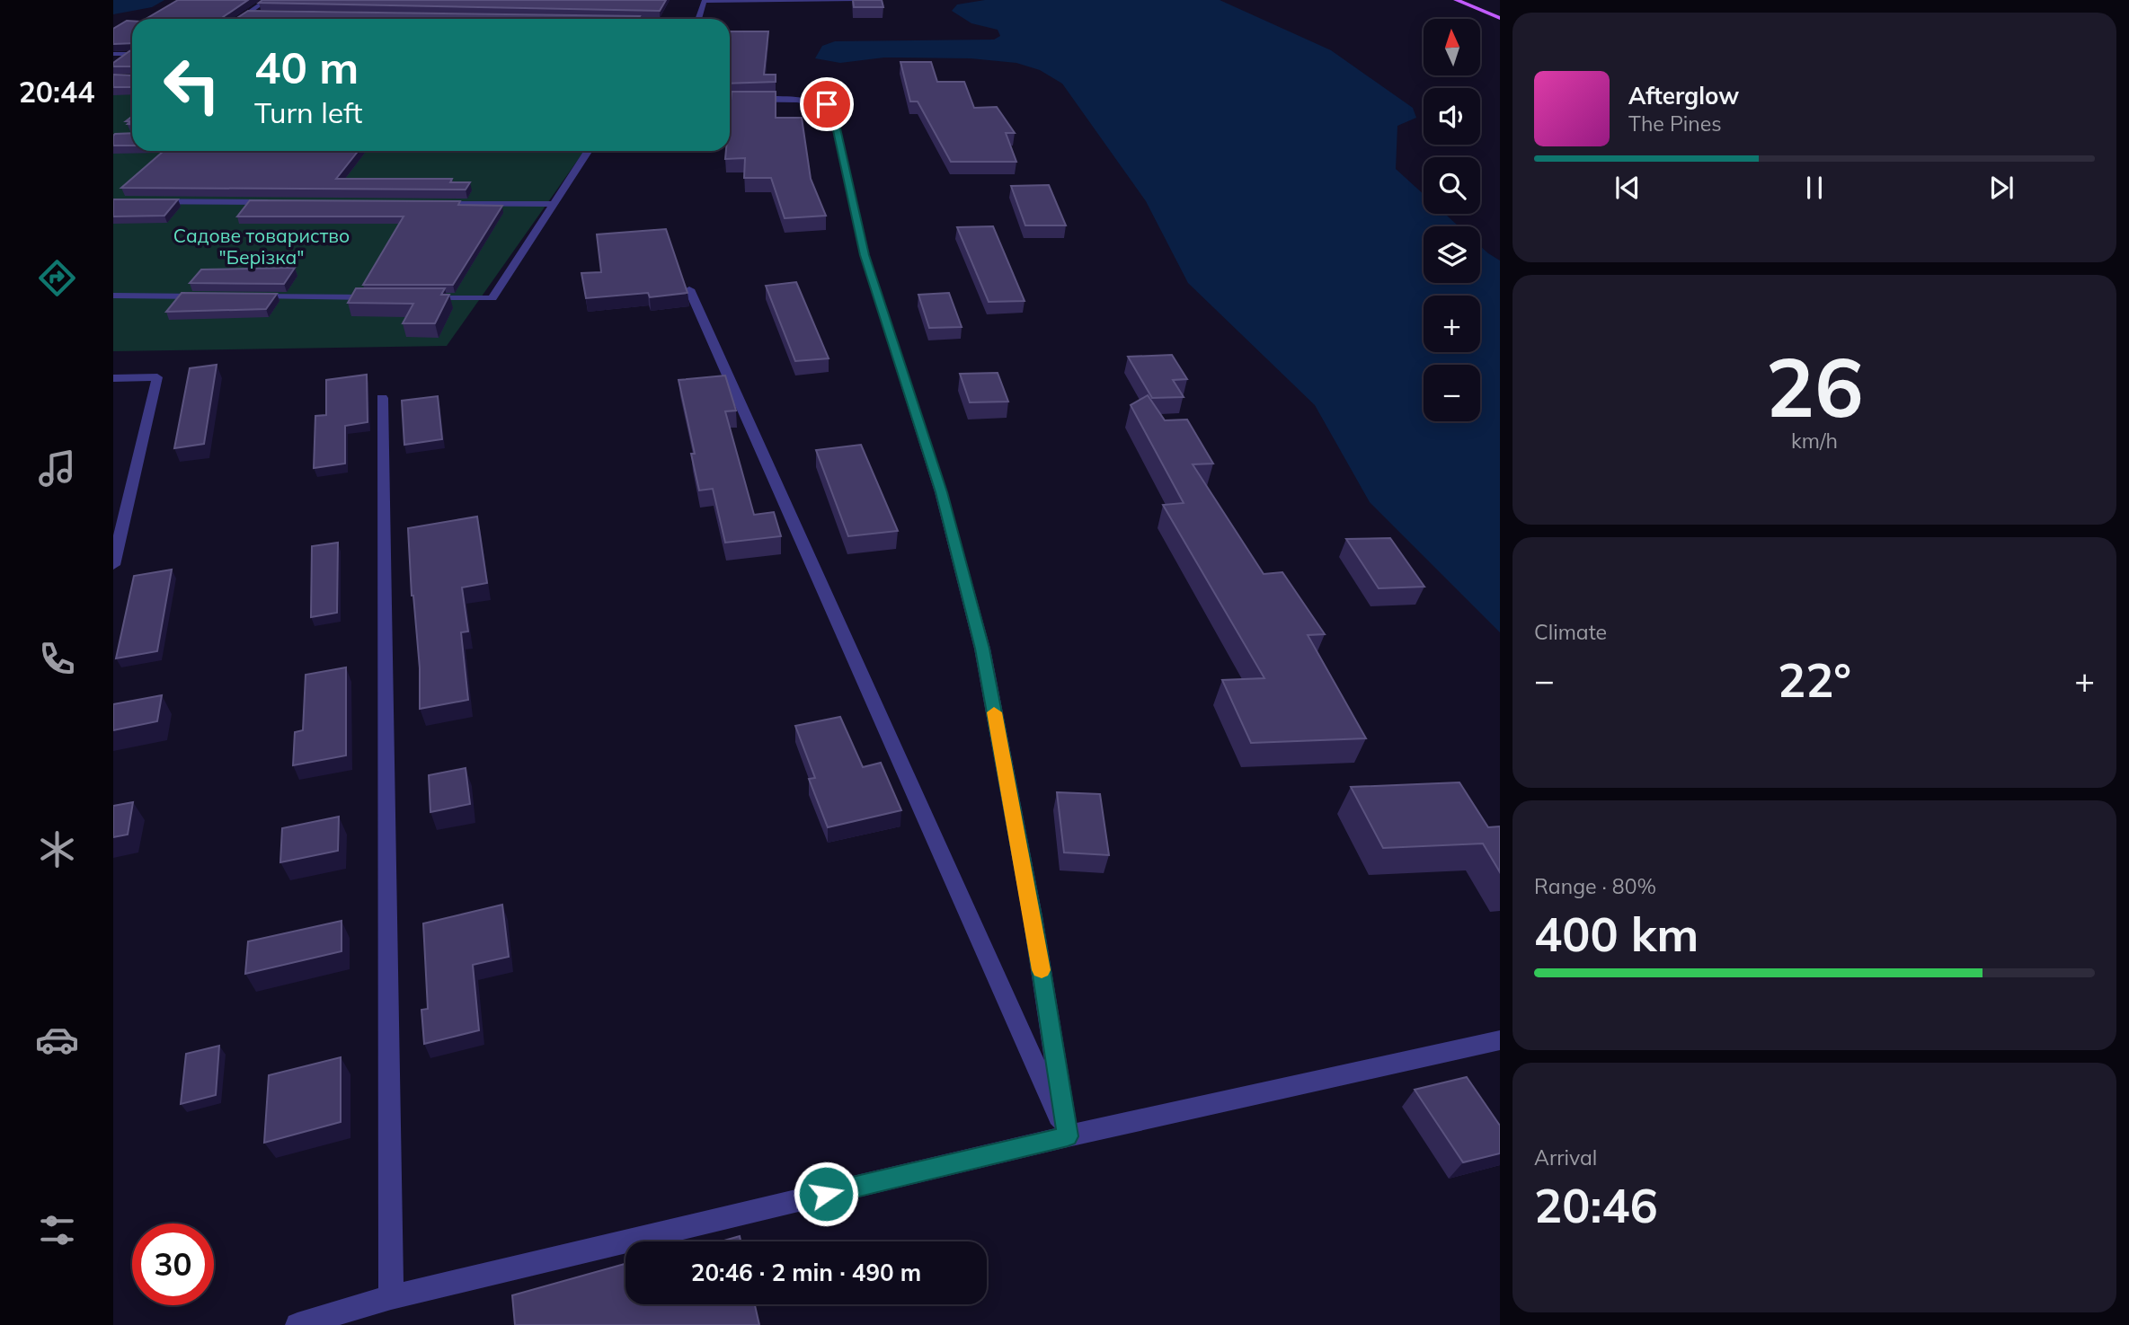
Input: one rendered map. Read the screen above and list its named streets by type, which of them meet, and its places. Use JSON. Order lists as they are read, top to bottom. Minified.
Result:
{"parks":["Садове товариство \"Берізка\""],"north":"top","page":{"tabs":"20:44","map_buttons":["+","−"],"turn":["40 m","Turn left"],"song":["Afterglow","The Pines"],"tile":[["26","km/h"],"Climate",["Range · 80%","400 km"],["Arrival","20:46"]],"heat":["−","22°","+"],"limit":"30","trip":"20:46 · 2 min · 490 m"}}
